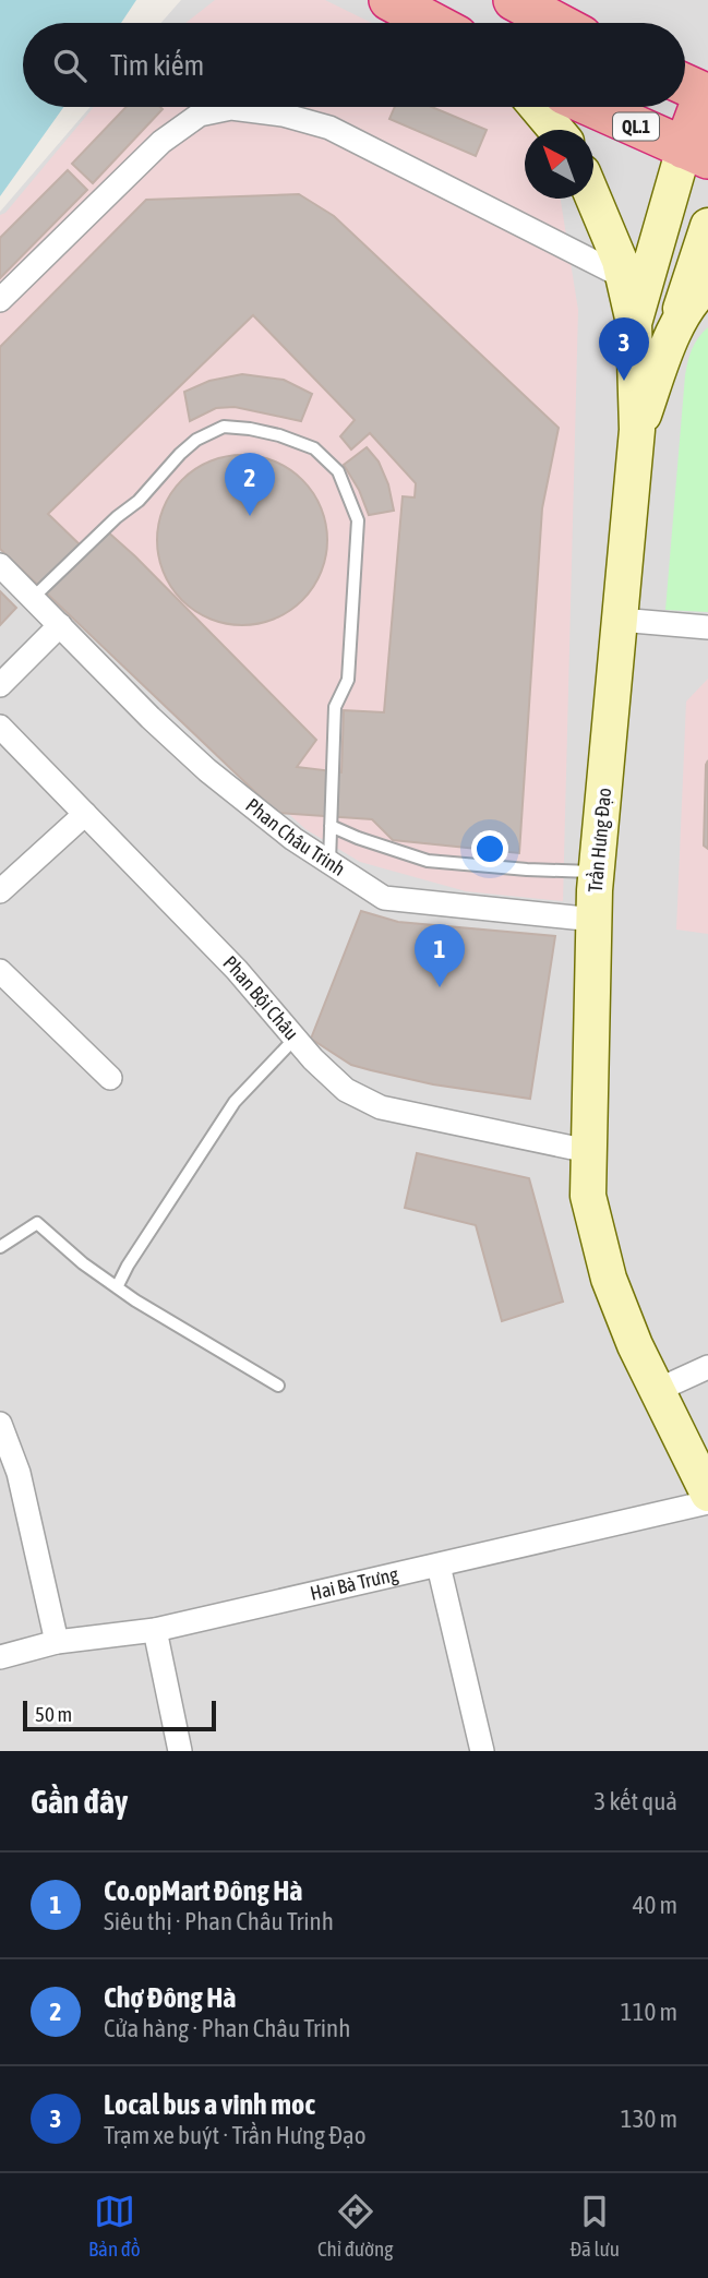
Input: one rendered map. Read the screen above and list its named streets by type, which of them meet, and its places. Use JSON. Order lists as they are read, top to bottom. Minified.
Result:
{"streets":{"highway":["QL.1"],"main road":["Trần Hưng Đạo"],"street":["Phan Châu Trinh","Phan Bội Châu","Hai Bà Trưng"]},"crossings":[["Phan Châu Trinh","Trần Hưng Đạo"],["Trần Hưng Đạo","Phan Bội Châu"]],"scale_bar":"50 m","north":"top left","page":{"search":"Tìm kiếm","pins":["3","2","1"],"scale":"50 m","heading":["Gần đây","3 kết quả"],"list":[{"mark":"1","name":"Co.opMart Đông Hà","note":"Siêu thị · Phan Châu Trinh","value":"40 m"},{"mark":"2","name":"Chợ Đông Hà","note":"Cửa hàng · Phan Châu Trinh","value":"110 m"},{"mark":"3","name":"Local bus a vinh moc","note":"Trạm xe buýt · Trần Hưng Đạo","value":"130 m"}],"nav":["Bản đồ","Chỉ đường","Đã lưu"]}}
